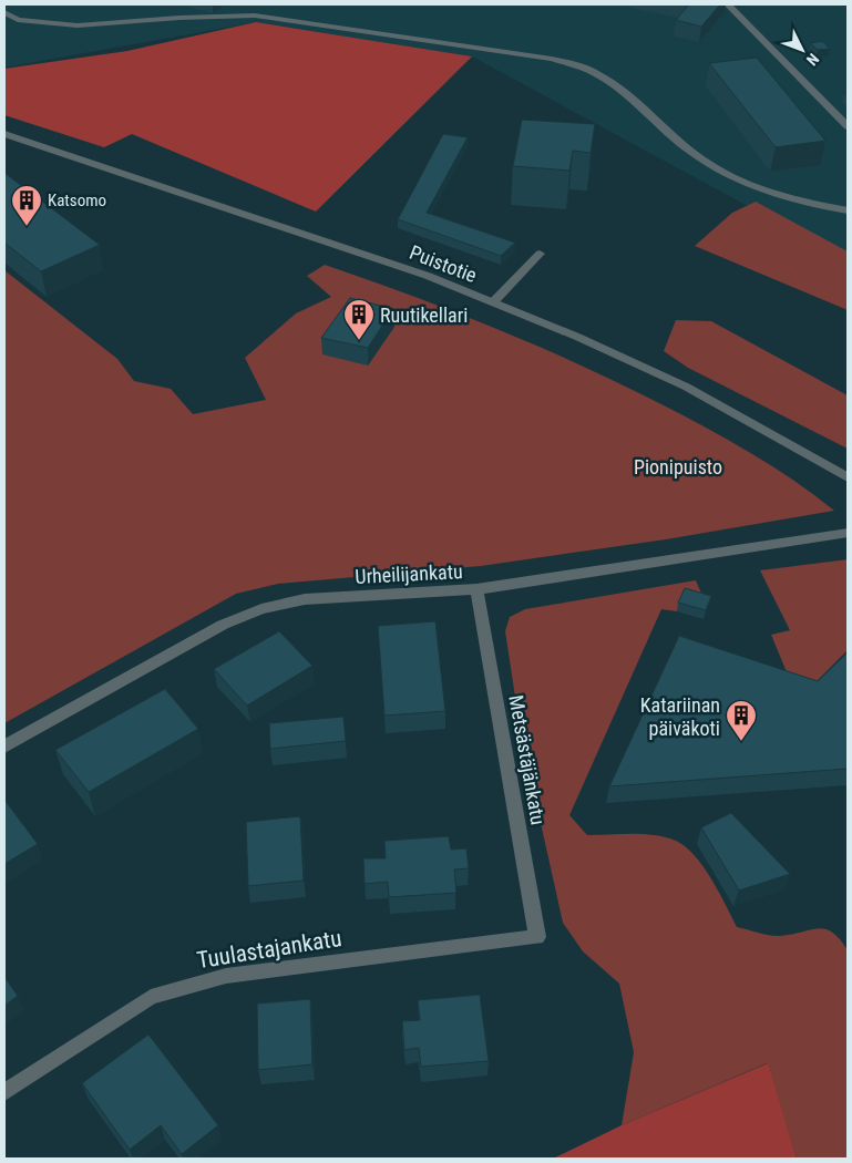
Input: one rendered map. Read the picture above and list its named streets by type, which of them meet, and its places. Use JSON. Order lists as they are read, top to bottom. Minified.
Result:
{"streets":{"street":["Puistotie","Urheilijankatu","Metsästäjänkatu","Tuulastajankatu"]},"crossings":[["Urheilijankatu","Metsästäjänkatu"],["Metsästäjänkatu","Tuulastajankatu"]],"parks":["Pionipuisto"],"places":{"building":["Katsomo","Ruutikellari","Katariinan päiväkoti"]},"north":"bottom right"}
